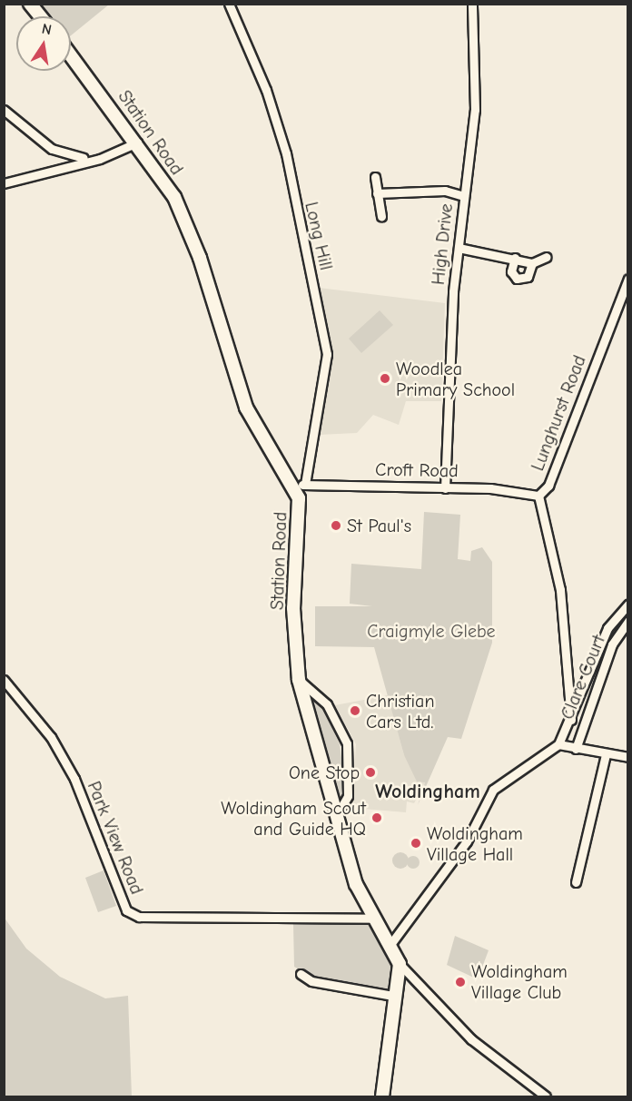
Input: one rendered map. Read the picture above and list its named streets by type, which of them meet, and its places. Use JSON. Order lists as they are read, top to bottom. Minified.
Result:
{"streets":{"street":["Station Road","Long Hill","High Drive","Lunghurst Road","Croft Road","Clare Court","Park View Road"]},"crossings":[["Station Road","Long Hill"],["Station Road","Croft Road"],["Station Road","Park View Road"],["Long Hill","Croft Road"],["High Drive","Croft Road"],["Lunghurst Road","Croft Road"]],"districts":["Woldingham"],"parks":["Craigmyle Glebe"],"places":["Woodlea Primary School","St Paul's","Christian Cars Ltd.","One Stop","Woldingham Scout and Guide HQ","Woldingham Village Hall","Woldingham Village Club"],"north":"top"}
